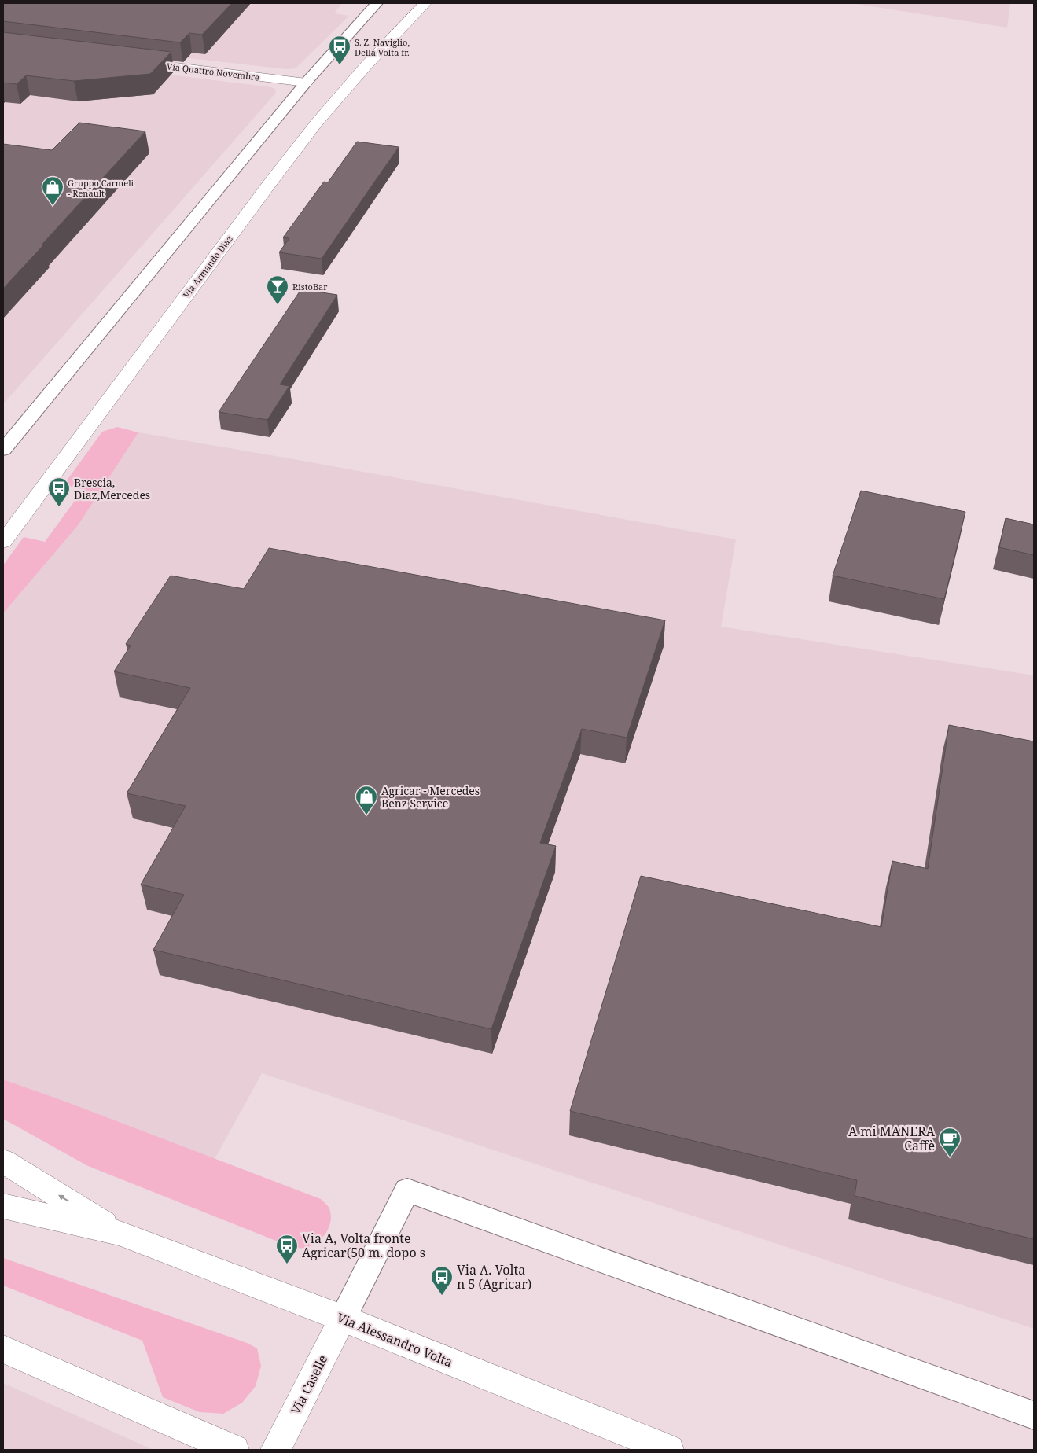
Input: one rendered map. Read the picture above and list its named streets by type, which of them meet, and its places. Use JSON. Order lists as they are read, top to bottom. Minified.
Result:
{"streets":{"main road":["Via Quattro Novembre","Via Armando Diaz","Via Alessandro Volta","Via Caselle"]},"crossings":[["Via Alessandro Volta","Via Caselle"]],"places":{"bus stop":["S. Z. Naviglio, Della Volta fr.","Brescia, Diaz,Mercedes","Via A, Volta fronte Agricar(50 m. dopo s","Via A. Volta n 5 (Agricar)"],"shop":["Gruppo Carmeli - Renault","Agricar - Mercedes Benz Service"],"bar":["RistoBar"],"cafe":["A mi MANERA Caffè"]}}
